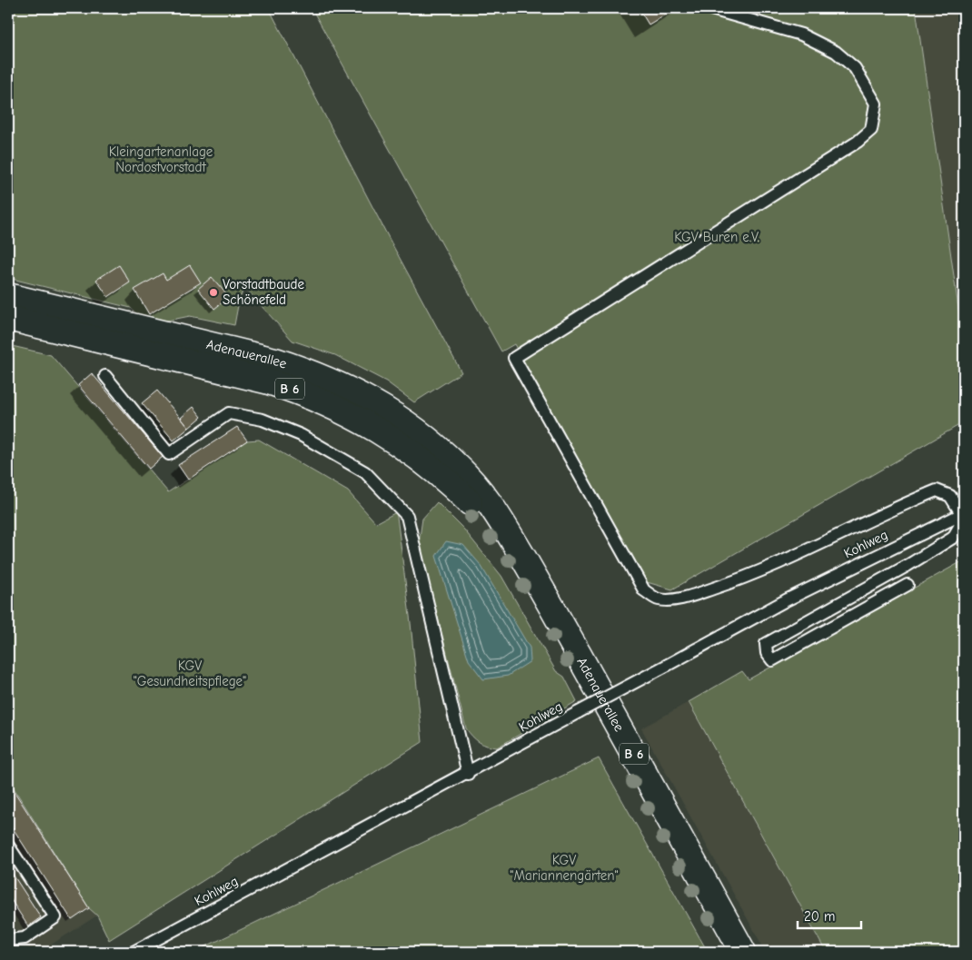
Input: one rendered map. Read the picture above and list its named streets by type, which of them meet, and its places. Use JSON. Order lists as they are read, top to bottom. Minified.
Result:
{"streets":{"main road":["Adenauerallee","B 6"],"lane":["Kohlweg"]},"parks":["Kleingartenanlage Nordostvorstadt","KGV Buren e.V.","KGV \"Gesundheitspflege\"","KGV \"Mariannengärten\""],"places":["Vorstadtbaude Schönefeld"],"scale_bar":"20 m"}
